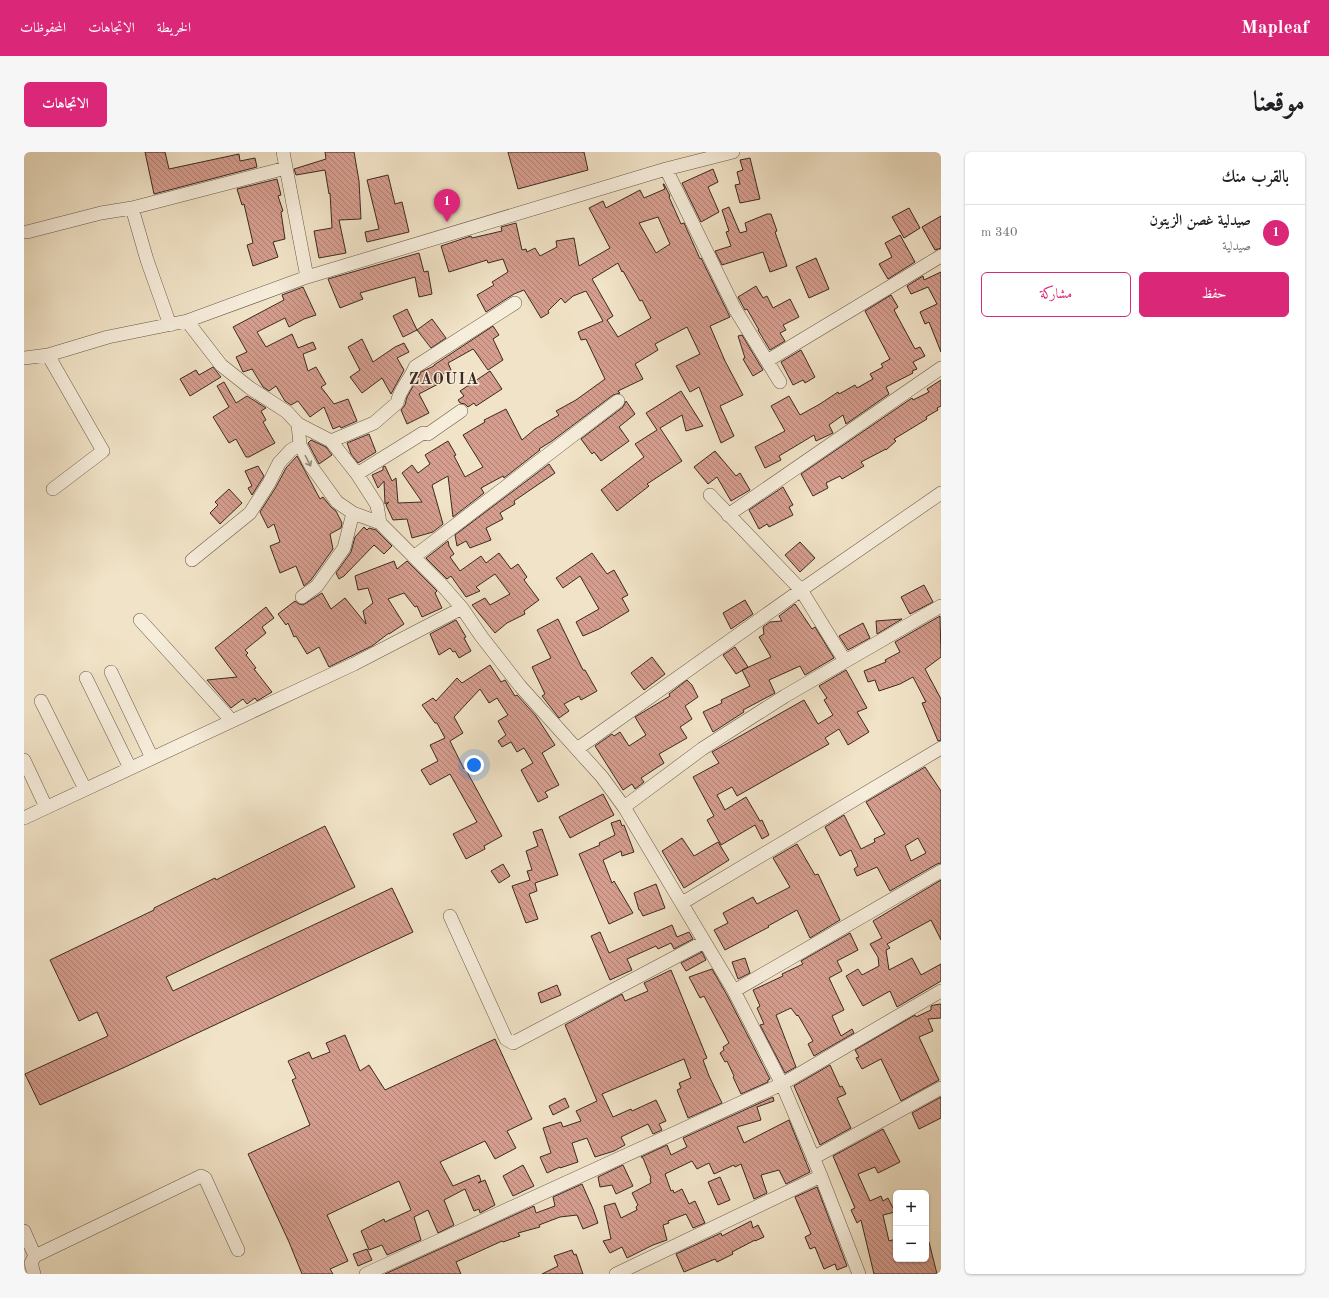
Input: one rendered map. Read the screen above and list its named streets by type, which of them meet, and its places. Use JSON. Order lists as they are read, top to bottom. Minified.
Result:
{"districts":["ZAOUIA"],"page":{"header":"Mapleaf","nav":["الخريطة","الاتجاهات","المحفوظات"],"title":"موقعنا","buttons":["الاتجاهات",["حفظ","مشاركة"]],"heading":"بالقرب منك","pins":"1","list":[{"mark":"1","name":"صيدلية غصن الزيتون","note":"صيدلية","value":"340 m"}],"map_buttons":["+","−"]}}
